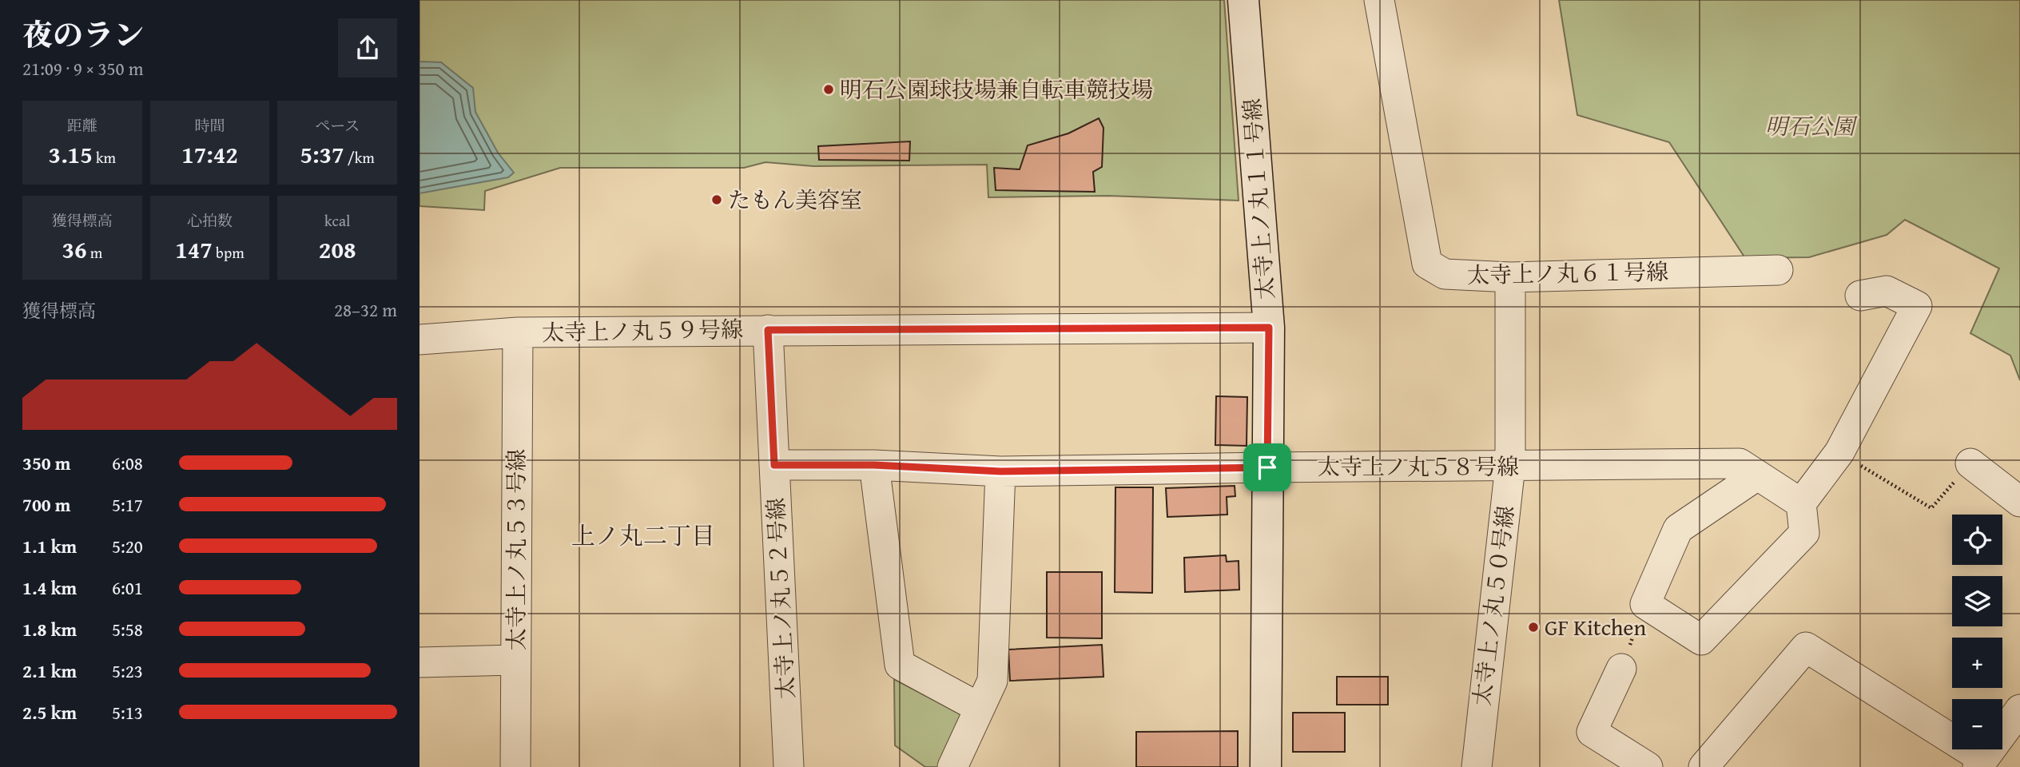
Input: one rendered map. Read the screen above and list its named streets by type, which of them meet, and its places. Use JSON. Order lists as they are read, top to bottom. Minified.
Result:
{"streets":{"street":["太寺上ノ丸１１号線","太寺上ノ丸６１号線","太寺上ノ丸５９号線","太寺上ノ丸５８号線","太寺上ノ丸５３号線","太寺上ノ丸５２号線","太寺上ノ丸５０号線"]},"crossings":[["太寺上ノ丸１１号線","太寺上ノ丸５９号線"],["太寺上ノ丸１１号線","太寺上ノ丸５８号線"],["太寺上ノ丸６１号線","太寺上ノ丸５０号線"],["太寺上ノ丸５９号線","太寺上ノ丸５３号線"],["太寺上ノ丸５９号線","太寺上ノ丸５２号線"],["太寺上ノ丸５８号線","太寺上ノ丸５２号線"],["太寺上ノ丸５８号線","太寺上ノ丸５０号線"]],"districts":["上ノ丸二丁目"],"parks":["明石公園"],"places":["明石公園球技場兼自転車競技場","たもん美容室","GF Kitchen"],"page":{"heading":["夜のラン","21:09 · 9 × 350 m"],"stats":[["距離","3.15 km"],["時間","17:42"],["ペース","5:37 /km"],["獲得標高","36 m"],["心拍数","147 bpm"],["kcal","208"]],"chart":["獲得標高","28–32 m"],"list":[{"name":"350 m","note":"6:08"},{"name":"700 m","note":"5:17"},{"name":"1.1 km","note":"5:20"},{"name":"1.4 km","note":"6:01"},{"name":"1.8 km","note":"5:58"},{"name":"2.1 km","note":"5:23"},{"name":"2.5 km","note":"5:13"}],"map_buttons":["+","−"]}}
